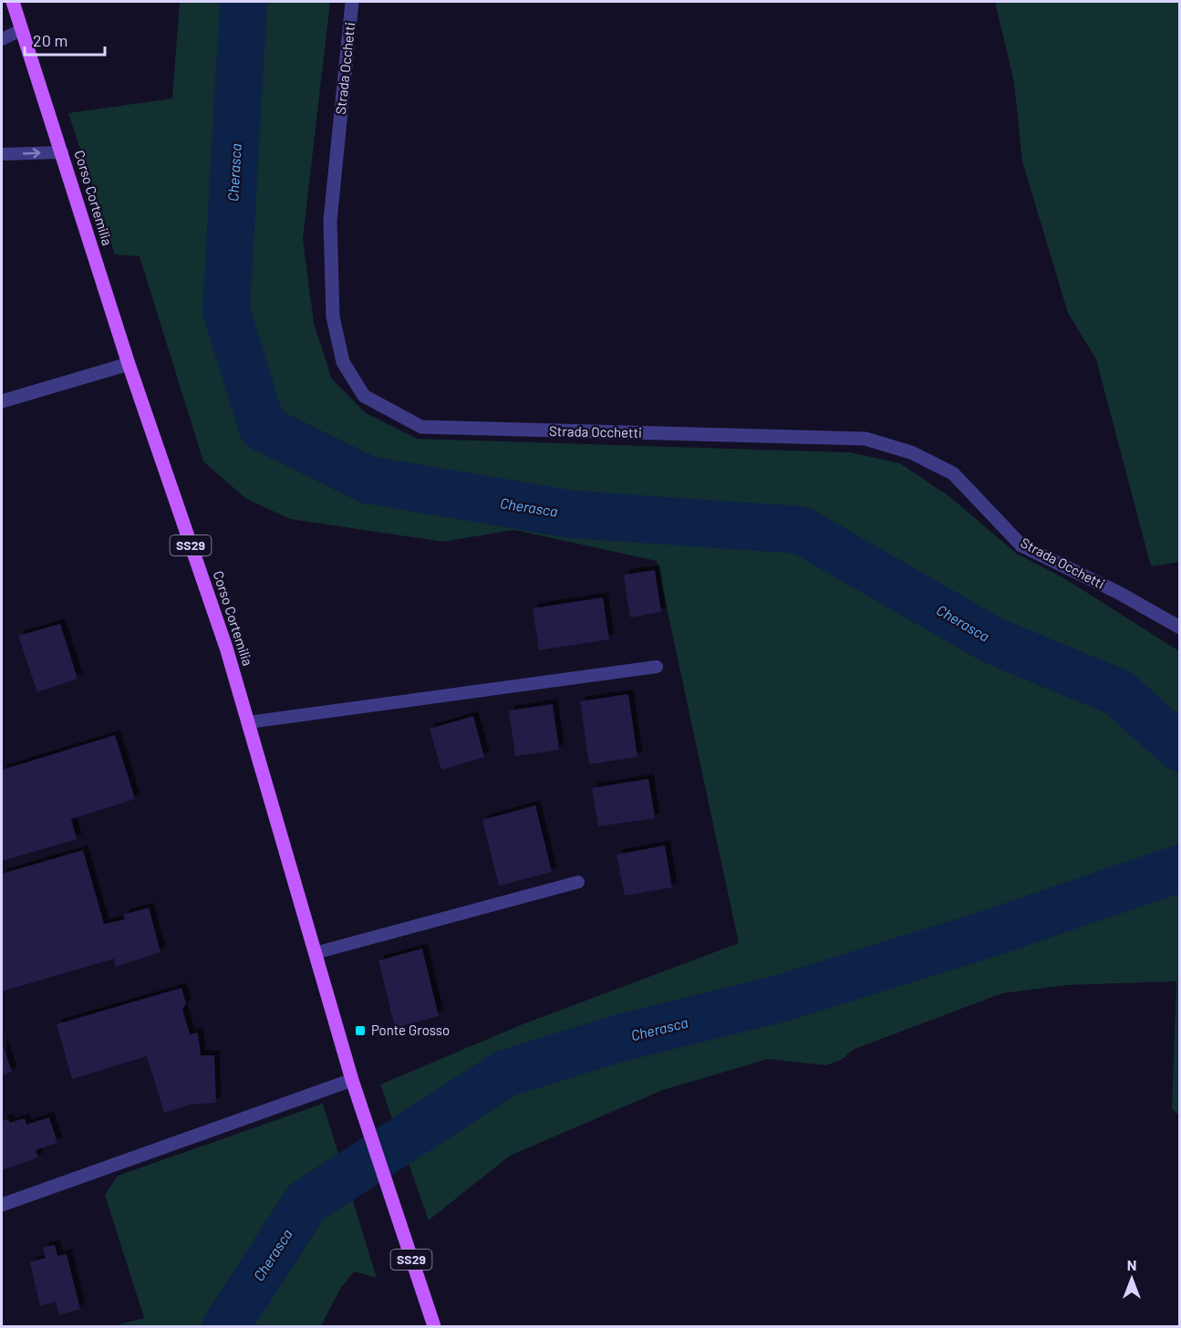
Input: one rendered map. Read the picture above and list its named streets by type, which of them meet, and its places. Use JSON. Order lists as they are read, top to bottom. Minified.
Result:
{"streets":{"main road":["Corso Cortemilia","SS29"],"street":["Strada Occhetti"]},"water":["Cherasca"],"places":{"transit":["Ponte Grosso"]},"scale_bar":"20 m","north":"top"}
